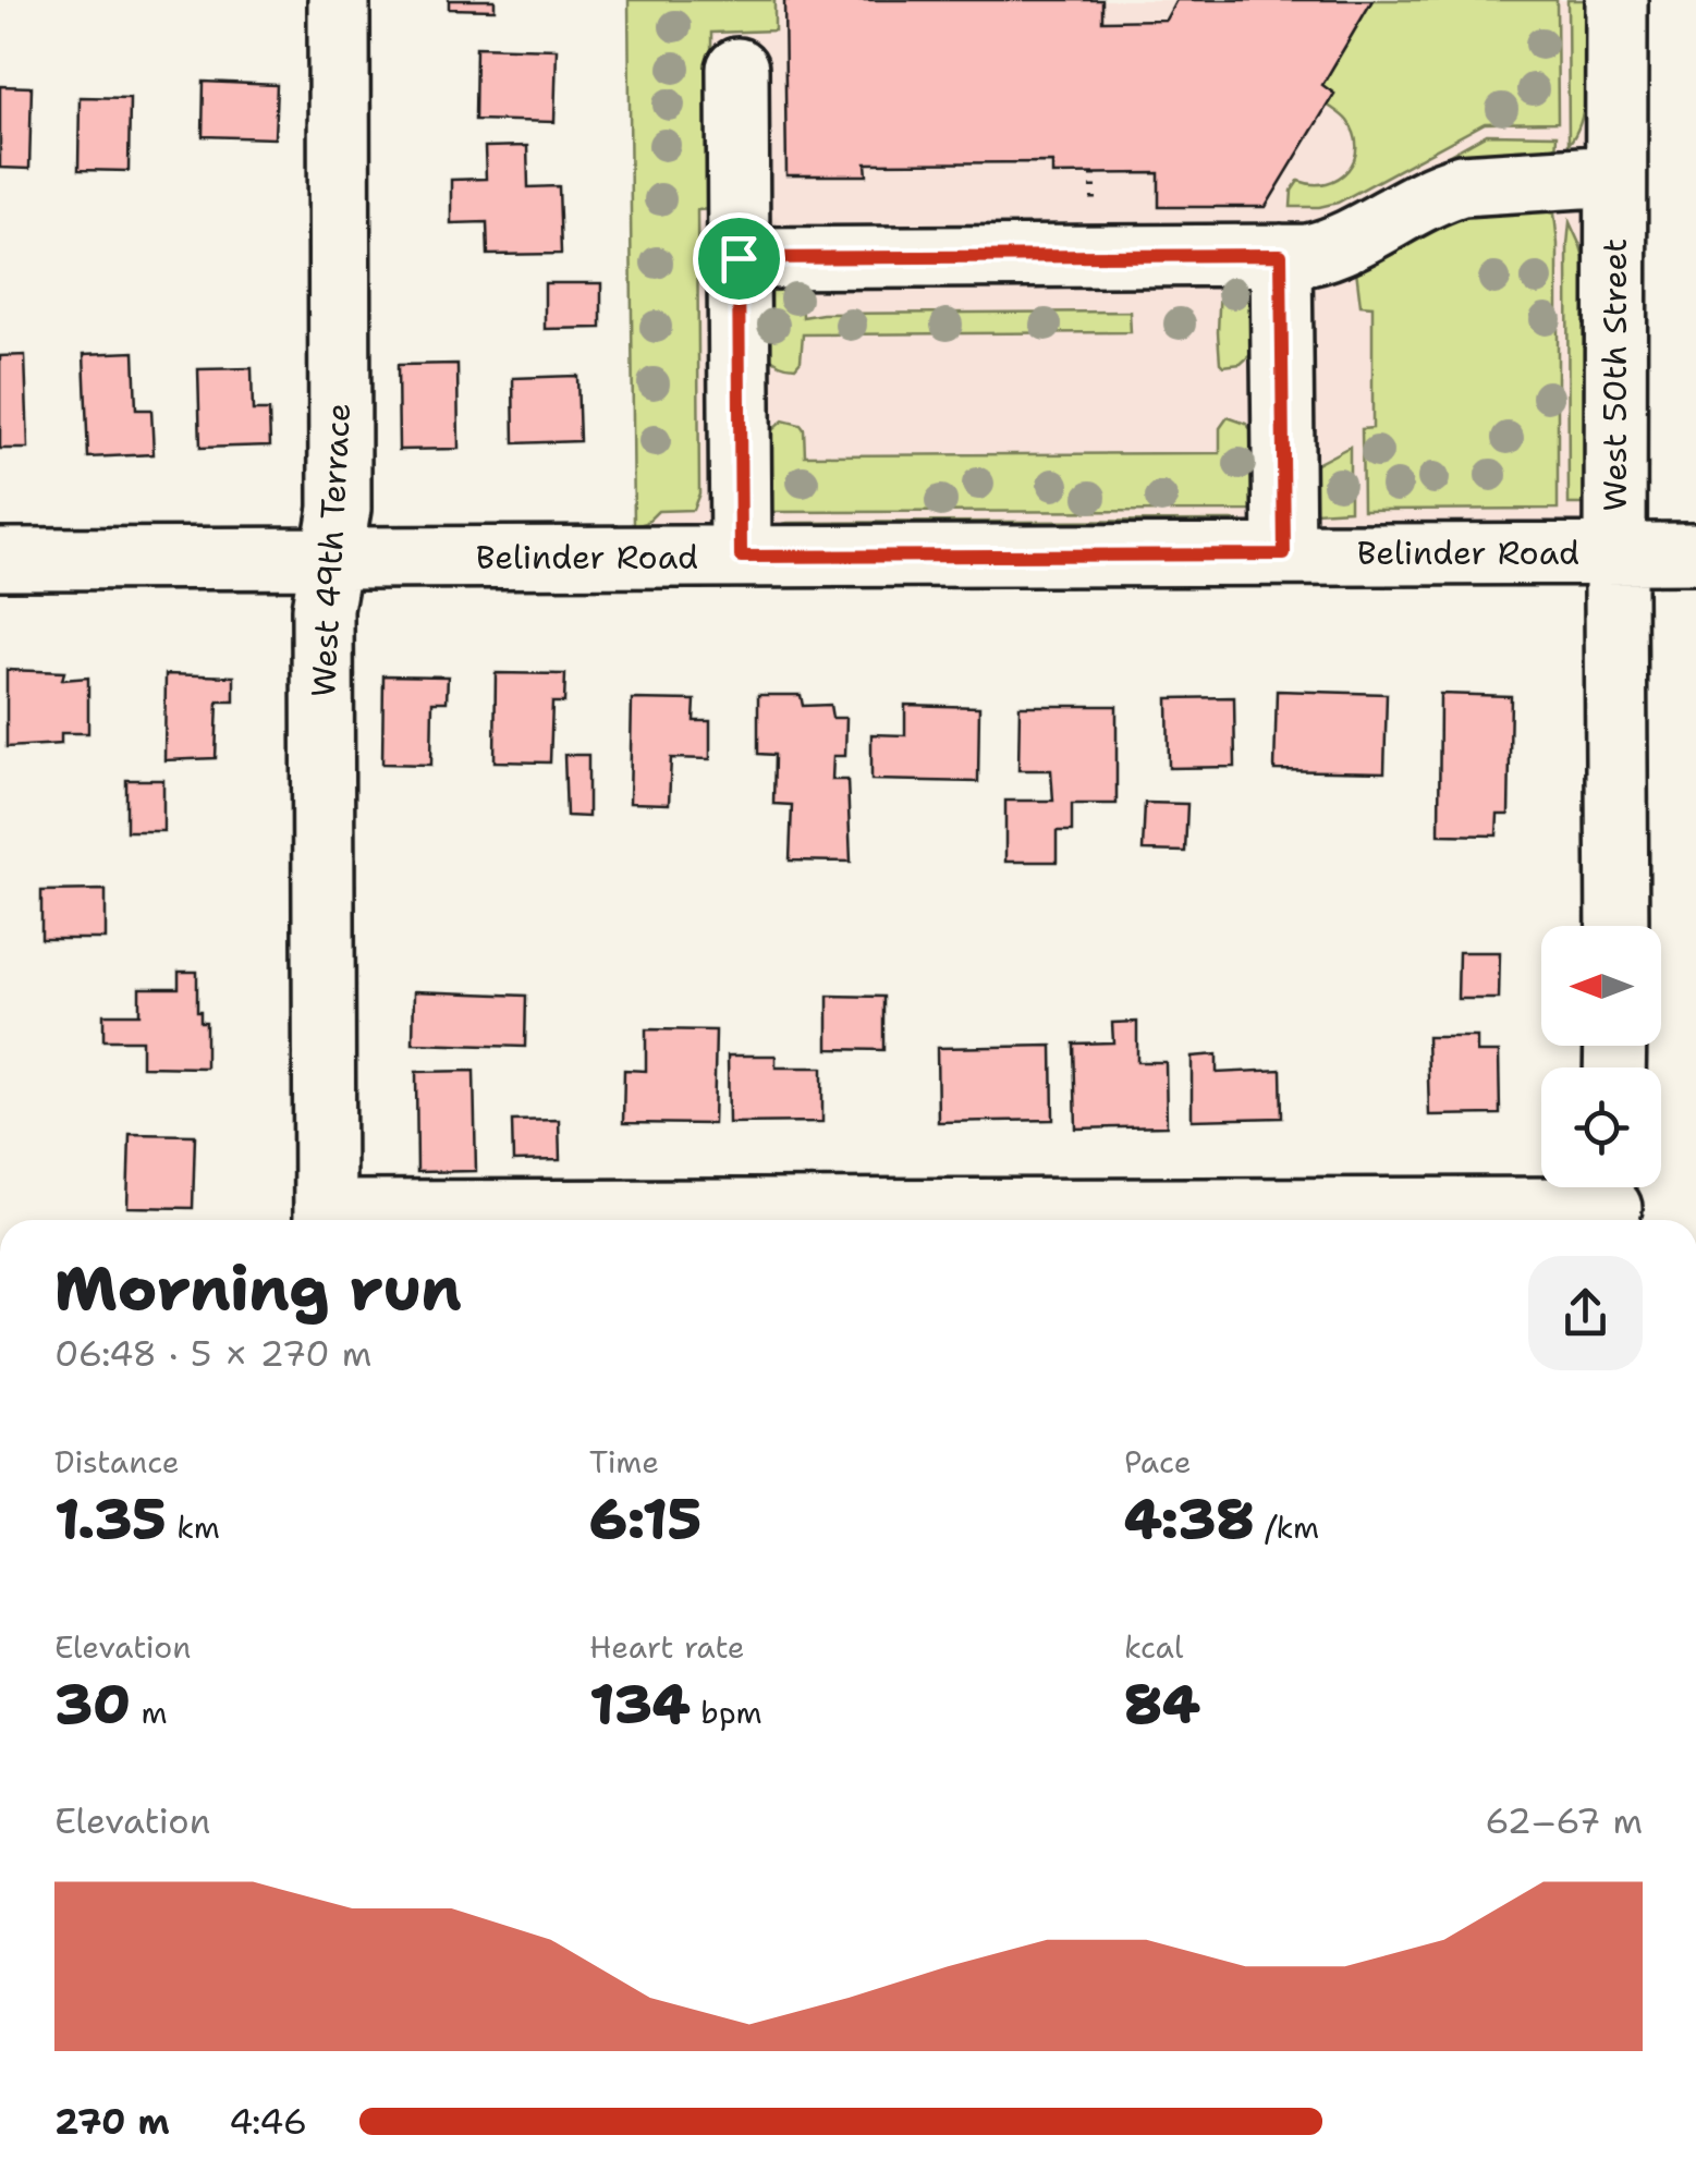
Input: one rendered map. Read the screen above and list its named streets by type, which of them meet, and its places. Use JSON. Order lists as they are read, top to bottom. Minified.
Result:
{"streets":{"street":["West 50th Street","West 49th Terrace","Belinder Road"]},"crossings":[["West 50th Street","Belinder Road"],["West 49th Terrace","Belinder Road"]],"north":"left","page":{"heading":["Morning run","06:48 · 5 × 270 m"],"stats":[["Distance","1.35 km"],["Time","6:15"],["Pace","4:38 /km"],["Elevation","30 m"],["Heart rate","134 bpm"],["kcal","84"]],"chart":["Elevation","62–67 m"],"list":[{"name":"270 m","note":"4:46"}]}}
